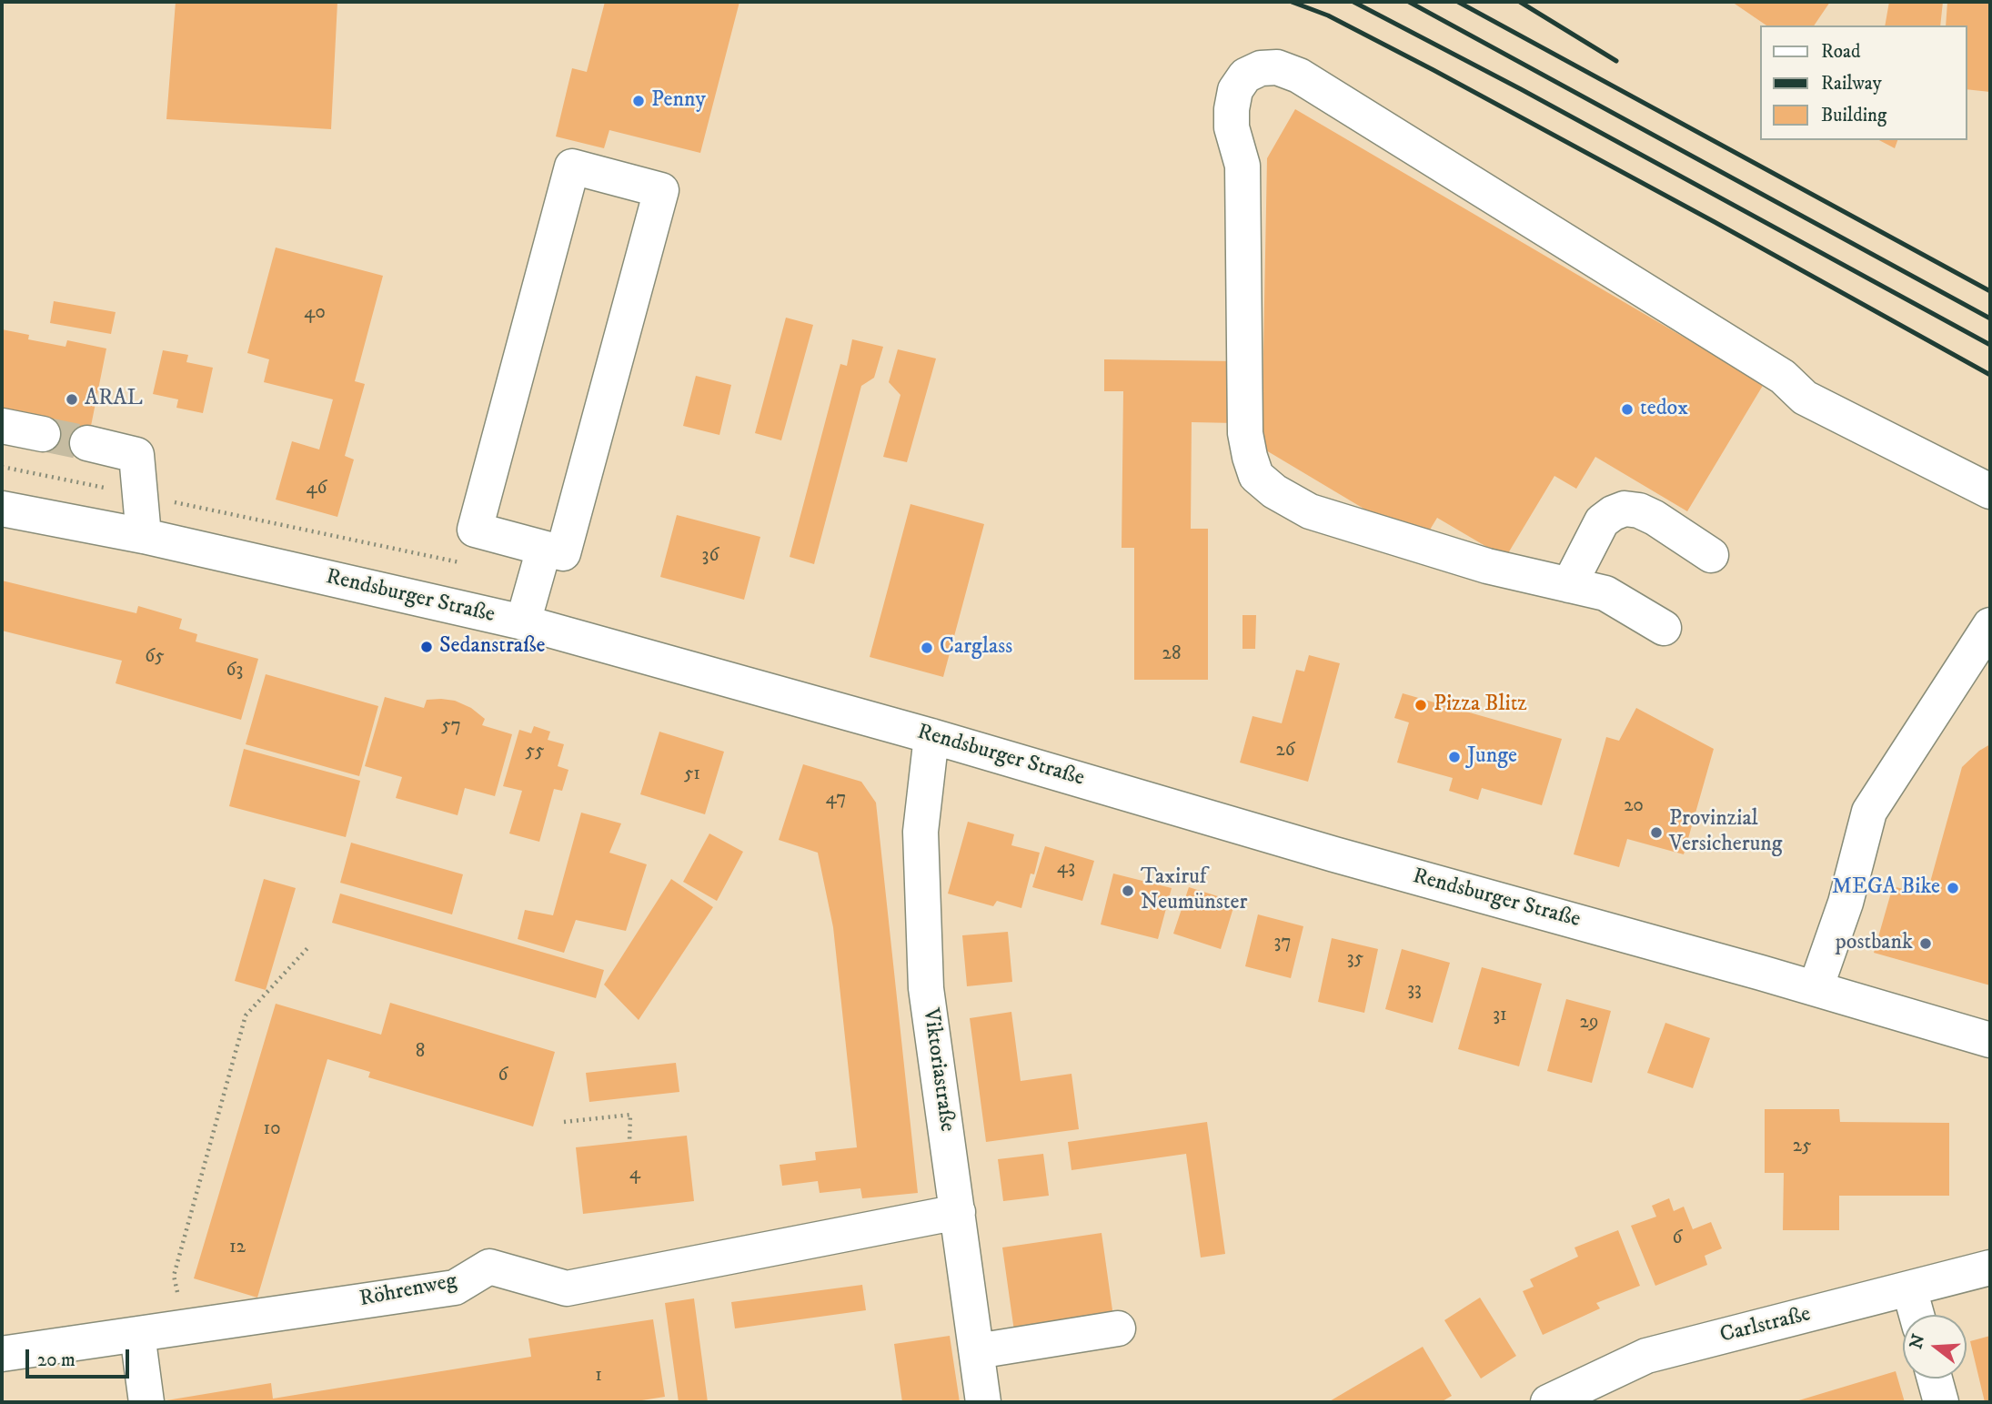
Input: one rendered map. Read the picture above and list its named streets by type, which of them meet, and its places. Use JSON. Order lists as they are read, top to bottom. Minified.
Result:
{"streets":{"street":["Rendsburger Straße","Viktoriastraße","Röhrenweg","Carlstraße"]},"crossings":[["Rendsburger Straße","Viktoriastraße"],["Viktoriastraße","Röhrenweg"]],"places":["Penny","ARAL","tedox","Sedanstraße","Carglass","Pizza Blitz","Junge","Provinzial Versicherung","MEGA Bike","Taxiruf Neumünster","postbank"],"house_numbers":["40","46","36","28","65","63","57","26","55","51","47","20","43","37","35","33","31","29","8","6","10","25","4","6","12","1"],"legend":["Road","Railway","Building"],"scale_bar":"20 m","north":"left"}
